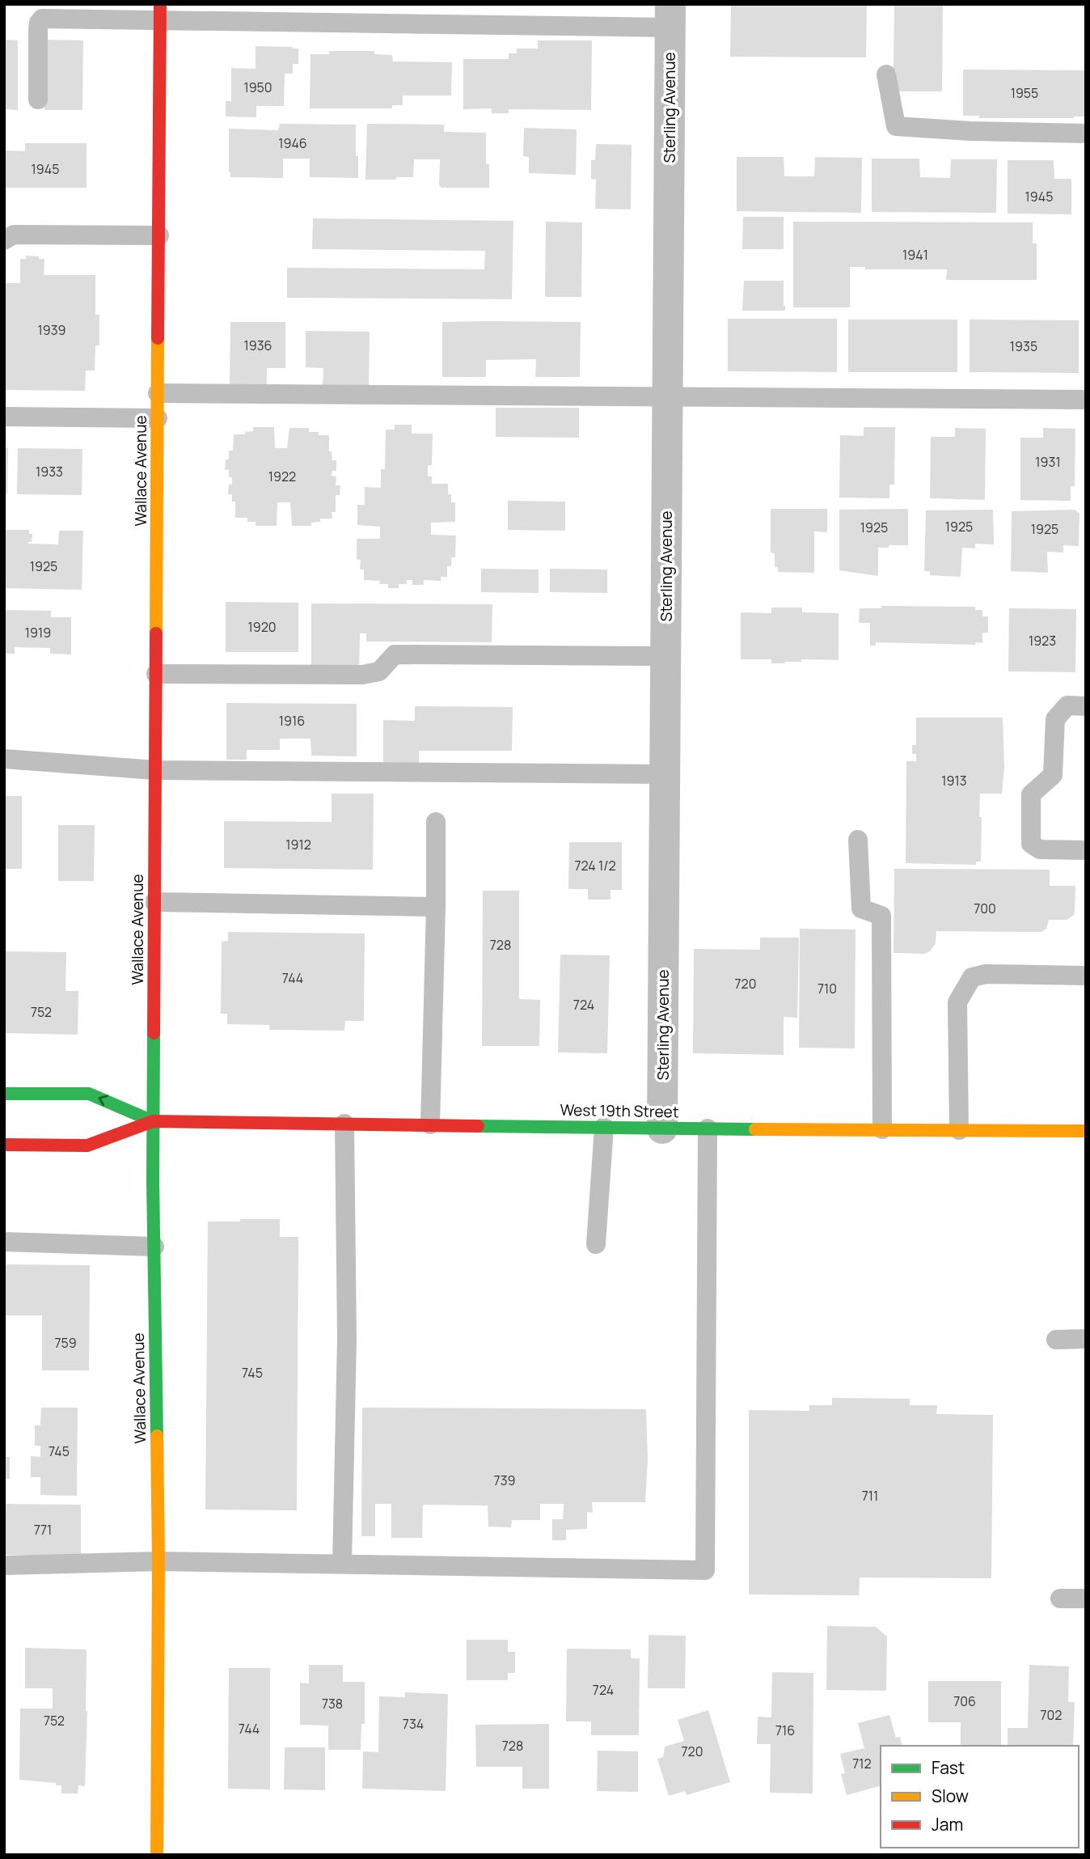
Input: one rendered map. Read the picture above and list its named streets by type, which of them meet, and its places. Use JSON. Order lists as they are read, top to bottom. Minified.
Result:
{"streets":{"street":["Sterling Avenue","Wallace Avenue","West 19th Street"]},"crossings":[["Sterling Avenue","West 19th Street"],["Wallace Avenue","West 19th Street"]],"house_numbers":["1950","1955","1946","1945","1945","1941","1939","1936","1935","1931","1933","1922","1925","1925","1925","1925","1920","1919","1923","1916","1913","1912","724 1/2","700","728","744","720","710","724","752","759","745","745","739","711","771","724","706","738","702","752","734","744","716","728","720","712"],"legend":["Fast","Slow","Jam"]}
